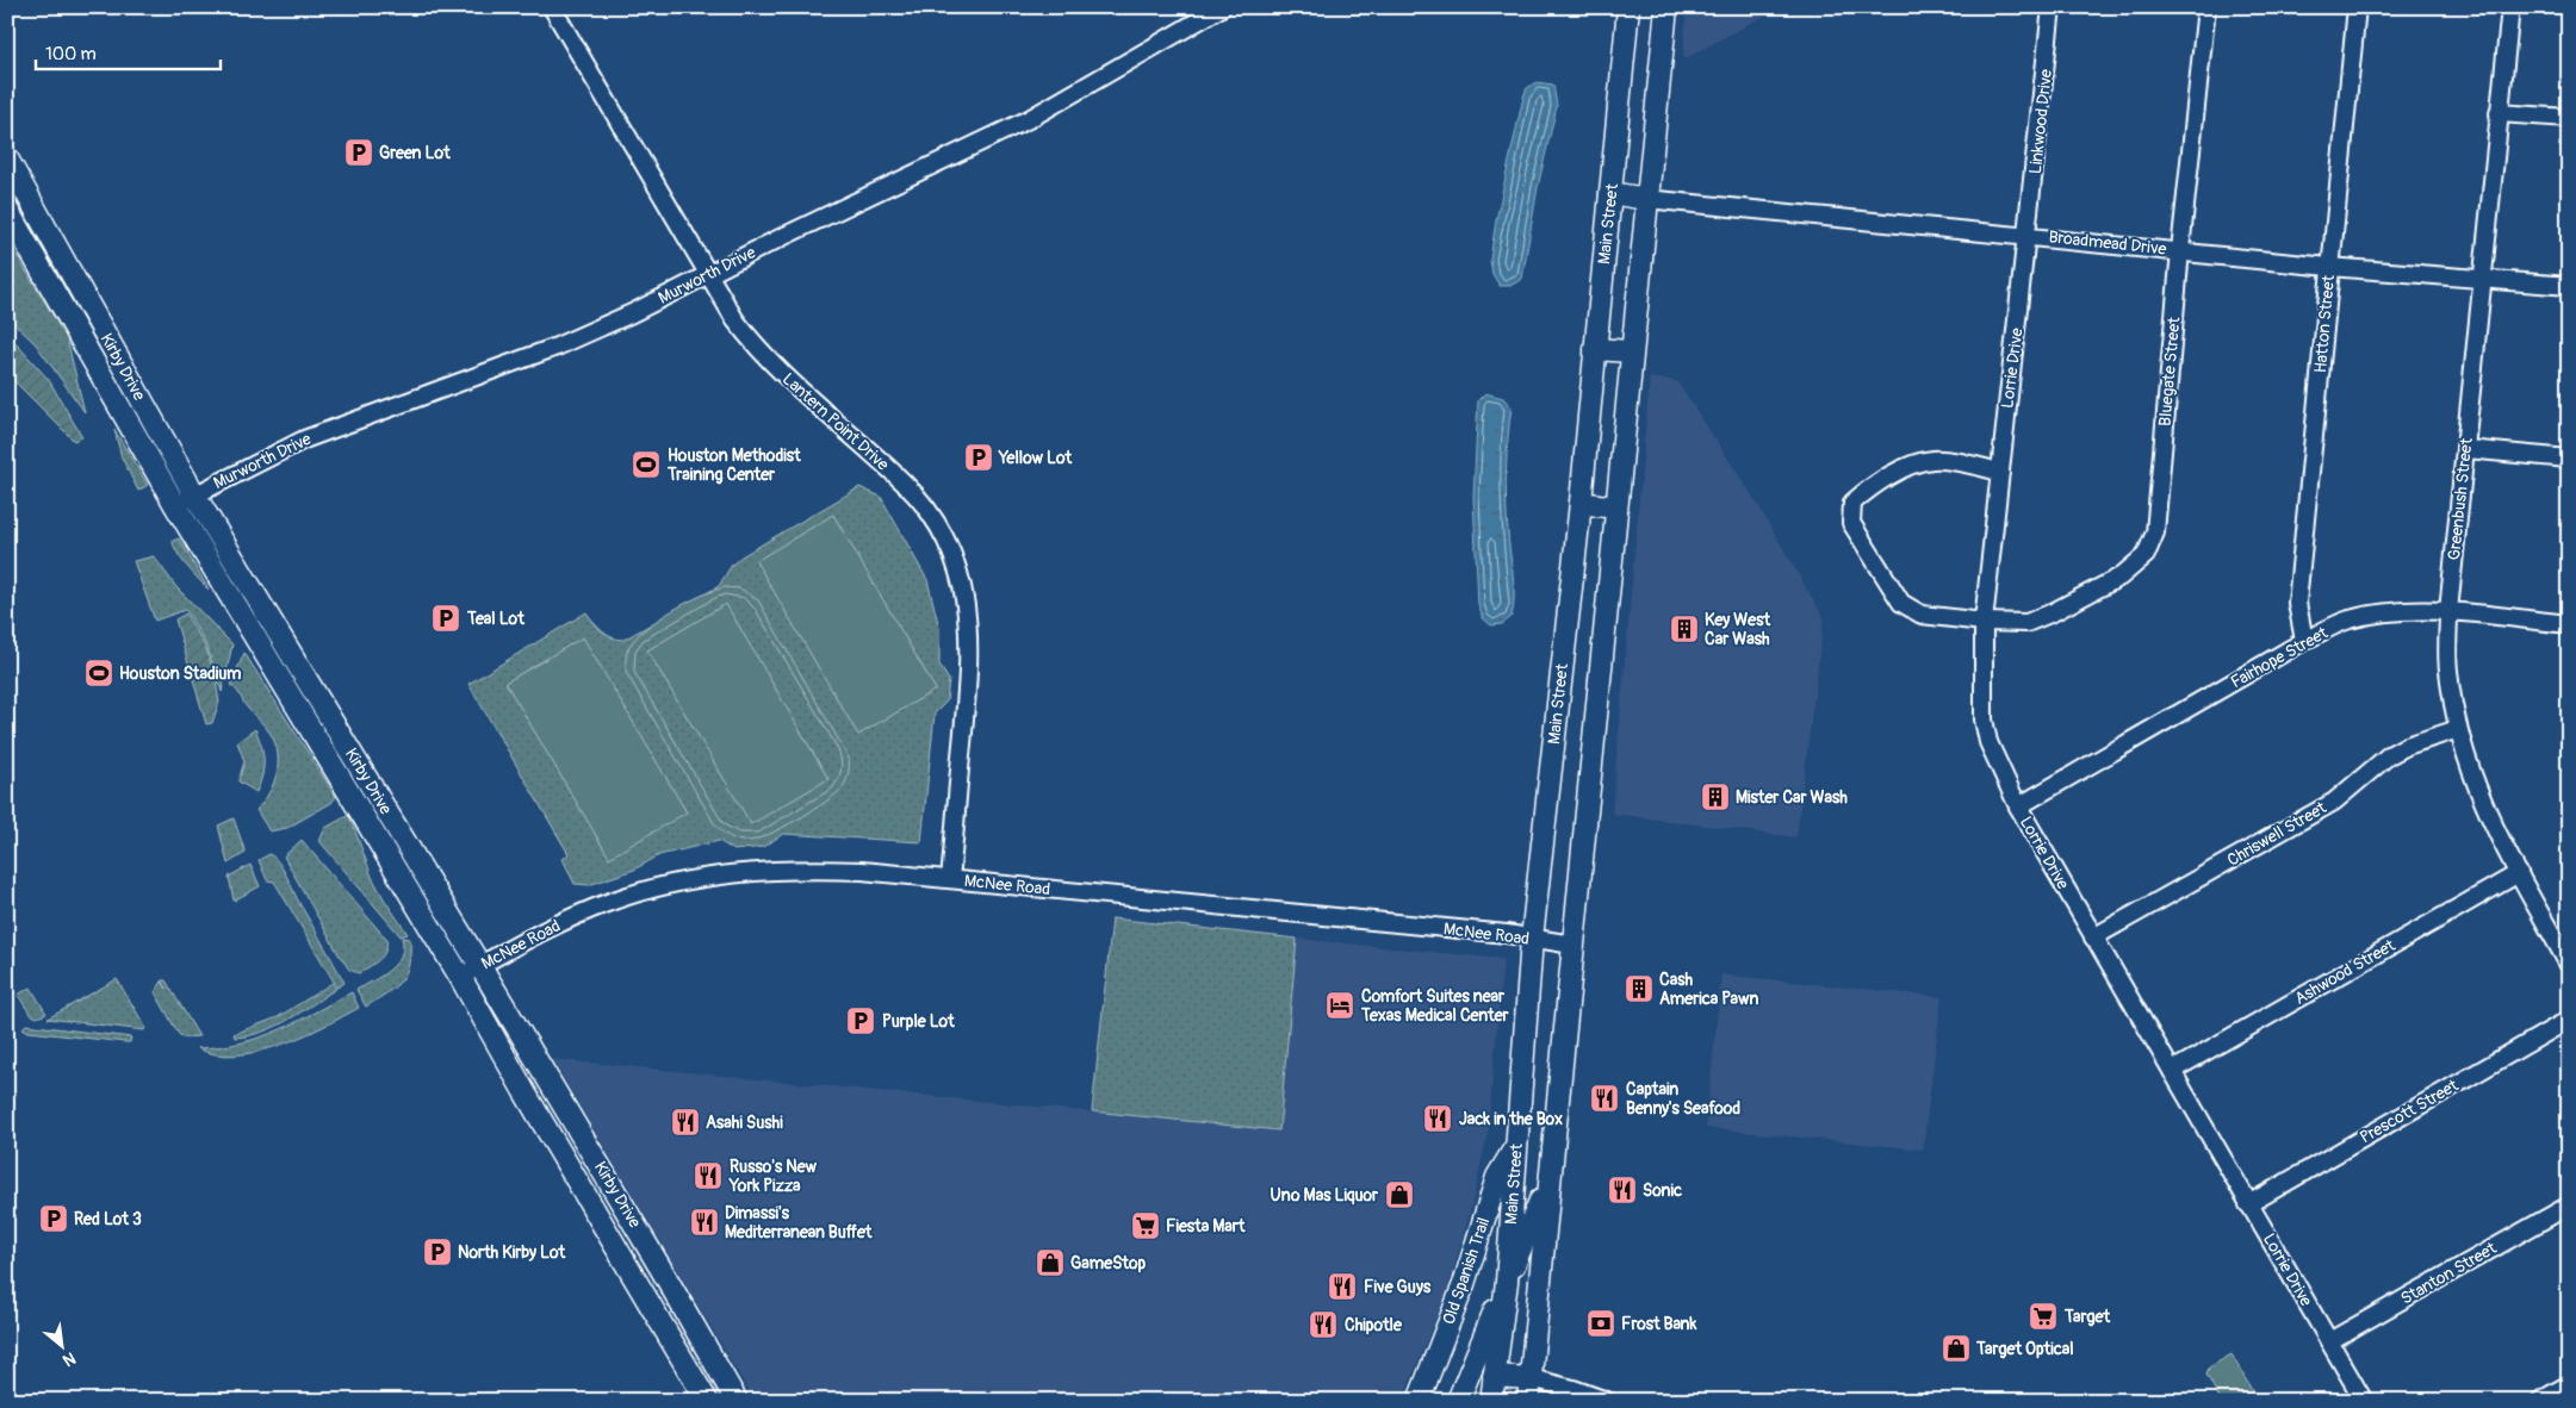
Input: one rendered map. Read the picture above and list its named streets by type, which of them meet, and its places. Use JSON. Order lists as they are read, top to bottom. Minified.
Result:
{"streets":{"main road":["Main Street","Kirby Drive","Old Spanish Trail"],"street":["Linkwood Drive","Broadmead Drive","Murworth Drive","Hatton Street","Lorrie Drive","Bluegate Street","Lantern Point Drive","Greenbush Street","Fairhope Street","Chriswell Street","McNee Road","Ashwood Street","Prescott Street","Stanton Street"]},"crossings":[["Linkwood Drive","Broadmead Drive"],["Linkwood Drive","Lorrie Drive"],["Main Street","Broadmead Drive"],["Main Street","McNee Road"],["Main Street","Old Spanish Trail"],["Broadmead Drive","Hatton Street"],["Broadmead Drive","Lorrie Drive"],["Broadmead Drive","Bluegate Street"],["Broadmead Drive","Greenbush Street"],["Murworth Drive","Kirby Drive"],["Murworth Drive","Lantern Point Drive"],["Hatton Street","Fairhope Street"],["Kirby Drive","McNee Road"],["Lorrie Drive","Bluegate Street"],["Lorrie Drive","Fairhope Street"],["Lorrie Drive","Chriswell Street"],["Lorrie Drive","Ashwood Street"],["Lorrie Drive","Prescott Street"],["Lorrie Drive","Stanton Street"],["Lantern Point Drive","McNee Road"],["Greenbush Street","Fairhope Street"],["Greenbush Street","Chriswell Street"],["Greenbush Street","Ashwood Street"]],"places":{"parking":["Green Lot","Yellow Lot","Teal Lot","Purple Lot","Red Lot 3","North Kirby Lot"],"sports":["Houston Methodist Training Center","Houston Stadium"],"building":["Key West Car Wash","Mister Car Wash","Cash America Pawn"],"hotel":["Comfort Suites near Texas Medical Center"],"restaurant":["Captain Benny's Seafood","Jack in the Box","Asahi Sushi","Russo's New York Pizza","Sonic","Dimassi's Mediterranean Buffet","Five Guys","Chipotle"],"shop":["Uno Mas Liquor","GameStop","Target Optical"],"supermarket":["Fiesta Mart","Target"],"bank":["Frost Bank"]},"scale_bar":"100 m","north":"bottom right"}
